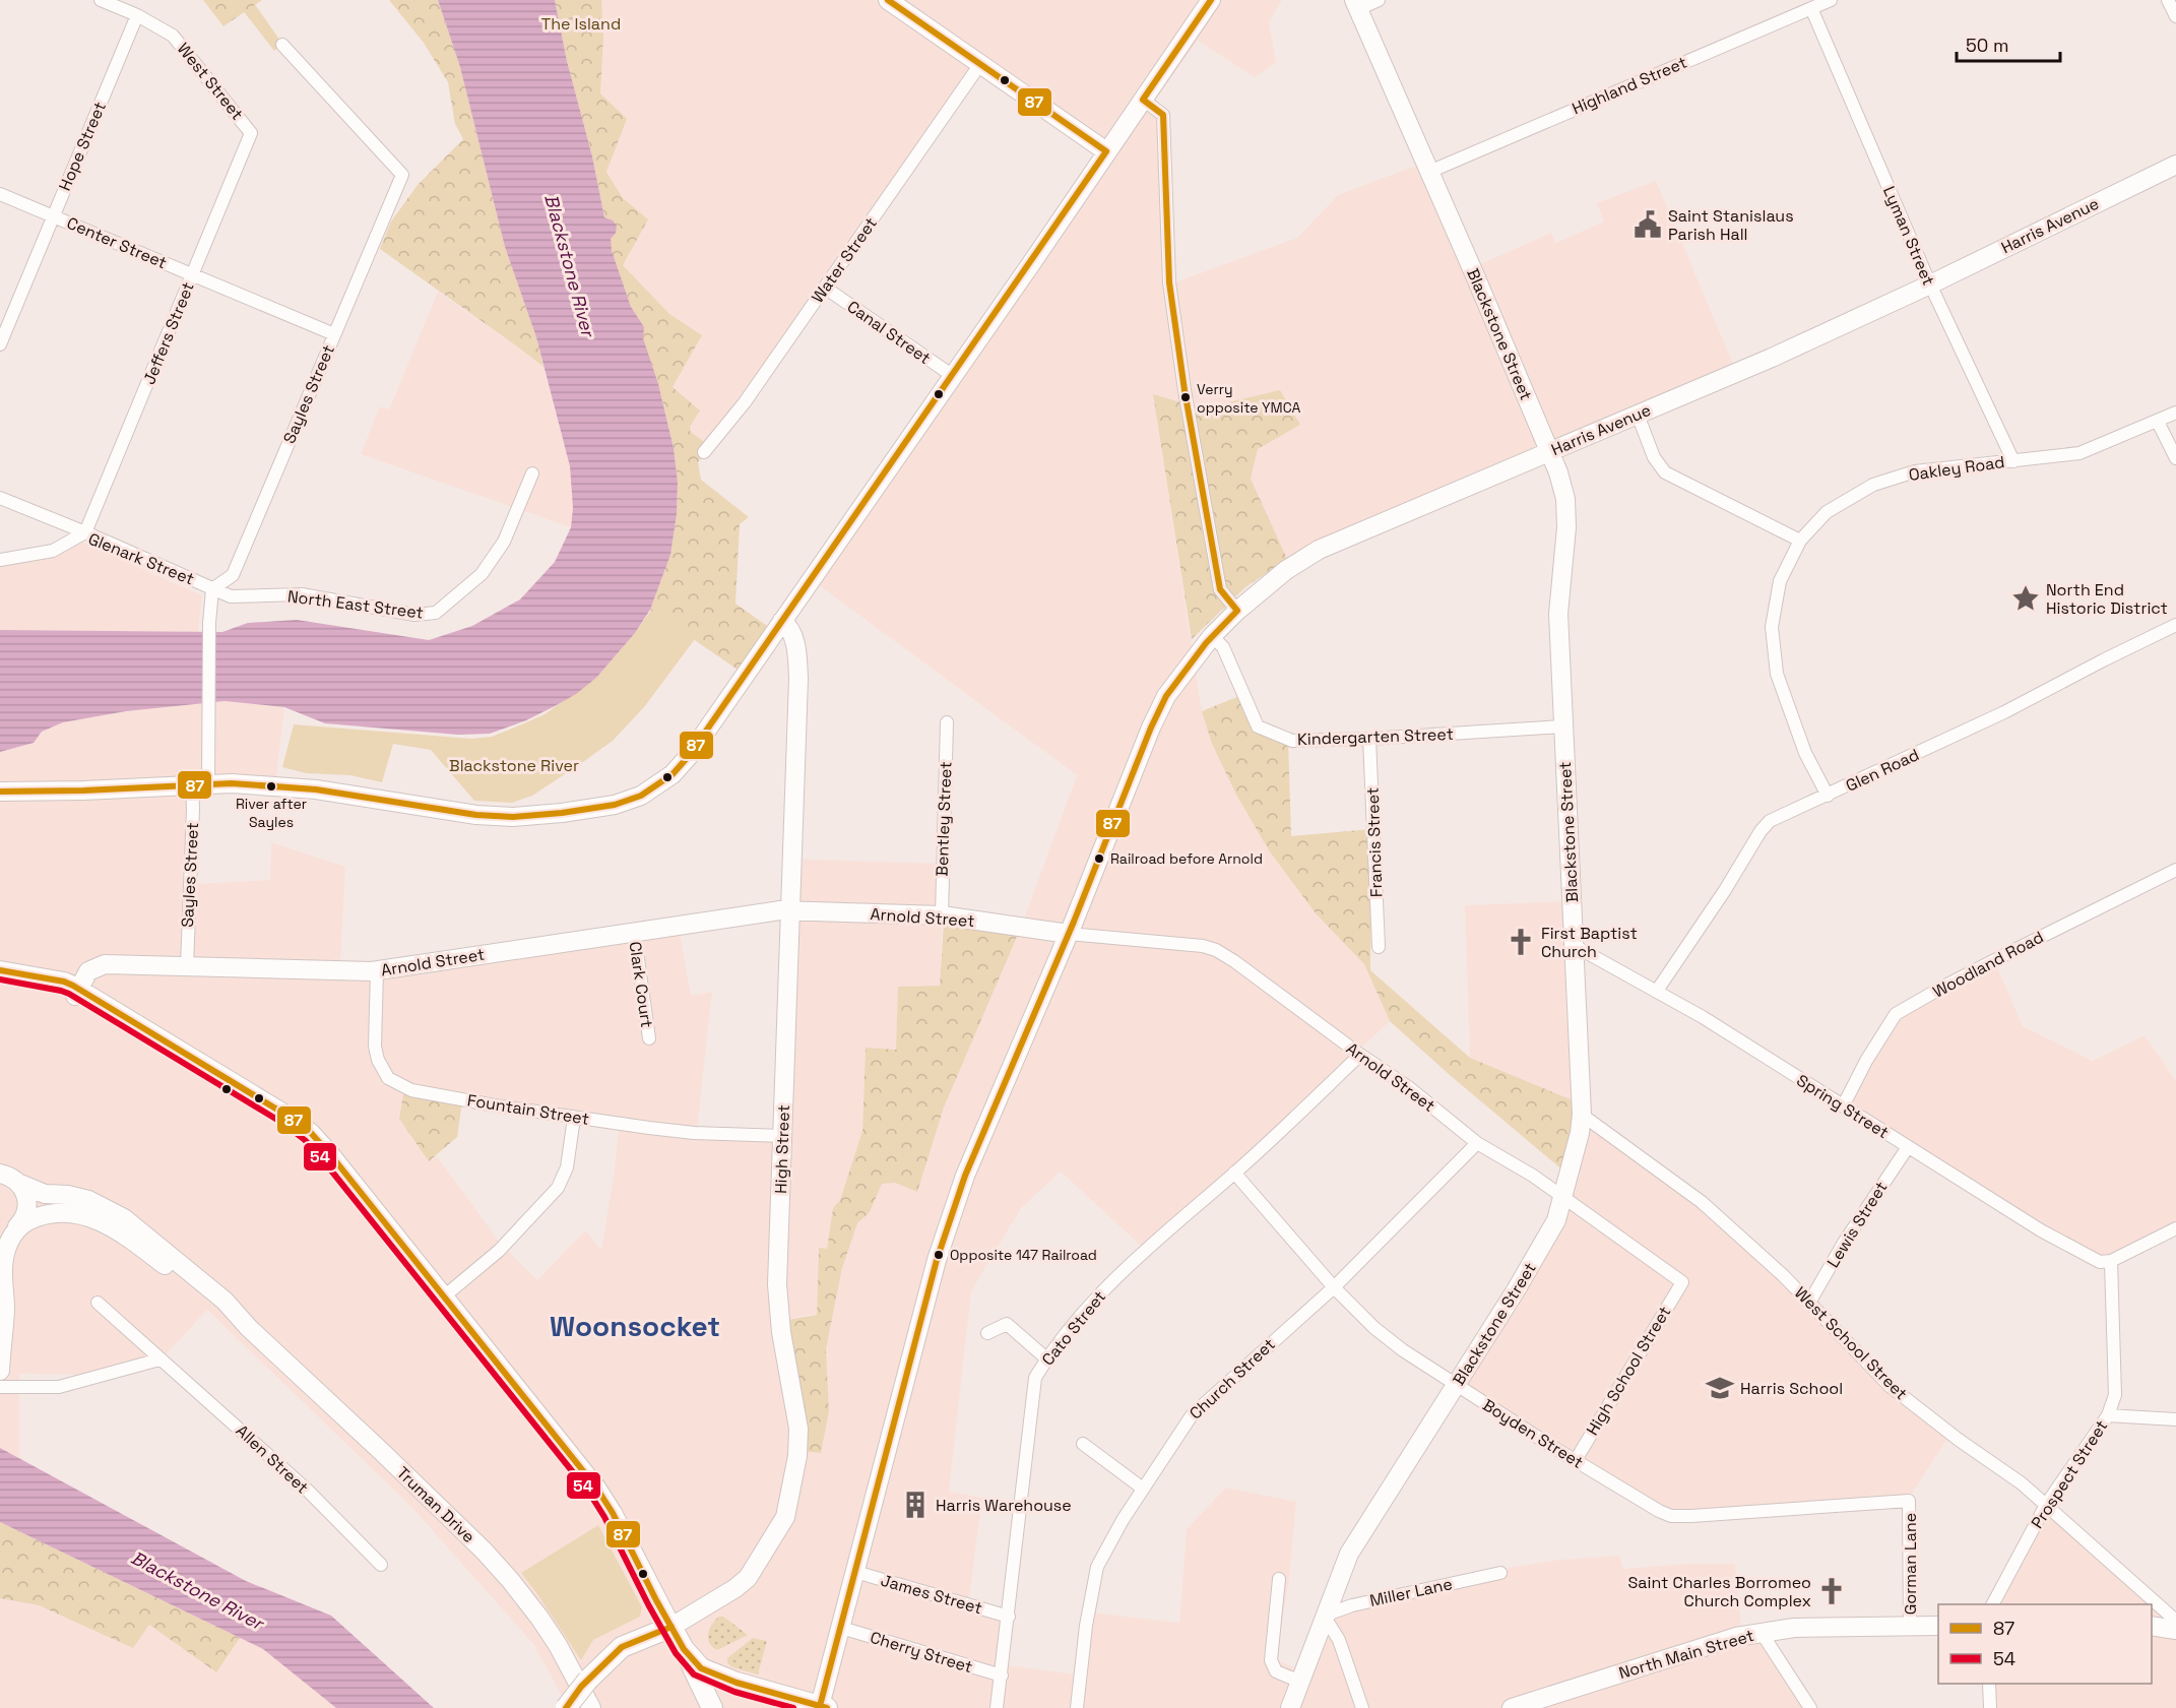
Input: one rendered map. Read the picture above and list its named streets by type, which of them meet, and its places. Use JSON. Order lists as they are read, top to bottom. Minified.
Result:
{"streets":{"main road":["Harris Avenue","Blackstone Street","Arnold Street","High Street","Truman Drive","North Main Street"],"street":["West Street","Highland Street","Hope Street","Lyman Street","Center Street","Water Street","Canal Street","Jeffers Street","Sayles Street","Oakley Road","Glenark Street","North East Street","Kindergarten Street","Glen Road","Bentley Street","Francis Street","Woodland Road","Clark Court","Spring Street","Fountain Street","Lewis Street","Cato Street","West School Street","High School Street","Church Street","Boyden Street","Allen Street","Prospect Street","Gorman Lane","Miller Lane","James Street","Cherry Street"]},"crossings":[["West Street","Hope Street"],["West Street","Jeffers Street"],["Highland Street","Lyman Street"],["Highland Street","Blackstone Street"],["Hope Street","Center Street"],["Harris Avenue","Lyman Street"],["Harris Avenue","Blackstone Street"],["Harris Avenue","Kindergarten Street"],["Harris Avenue","Arnold Street"],["Harris Avenue","James Street"],["Harris Avenue","Cherry Street"],["Lyman Street","Oakley Road"],["Center Street","Jeffers Street"],["Center Street","Sayles Street"],["Water Street","Canal Street"],["Jeffers Street","Glenark Street"],["Blackstone Street","Kindergarten Street"],["Blackstone Street","Arnold Street"],["Blackstone Street","Spring Street"],["Blackstone Street","West School Street"],["Blackstone Street","Boyden Street"],["Blackstone Street","Miller Lane"],["Sayles Street","Glenark Street"],["Sayles Street","North East Street"],["Sayles Street","Arnold Street"],["Oakley Road","Glen Road"],["Glenark Street","North East Street"],["Kindergarten Street","Francis Street"],["Glen Road","Spring Street"],["Bentley Street","Arnold Street"],["Arnold Street","Clark Court"],["Arnold Street","Fountain Street"],["Arnold Street","High Street"],["Arnold Street","Cato Street"],["Arnold Street","High School Street"],["Arnold Street","Church Street"],["Woodland Road","Spring Street"],["Spring Street","Lewis Street"],["Spring Street","Prospect Street"],["Fountain Street","High Street"],["Lewis Street","West School Street"],["Cato Street","Boyden Street"],["Cato Street","James Street"],["Cato Street","Cherry Street"],["West School Street","Prospect Street"],["High School Street","Boyden Street"],["Church Street","Boyden Street"],["Boyden Street","Gorman Lane"],["Gorman Lane","North Main Street"]],"districts":["Woonsocket"],"water":["Blackstone River"],"parks":["The Island","Blackstone River"],"places":{"public building":["Saint Stanislaus Parish Hall"],"other":["Verry opposite YMCA","River after Sayles","Railroad before Arnold","Opposite 147 Railroad"],"place":["North End Historic District"],"church":["First Baptist Church","Saint Charles Borromeo Church Complex"],"school or university":["Harris School"],"building":["Harris Warehouse"]},"lines":["transit line 87","transit line 54"],"legend":["87","54"],"scale_bar":"50 m"}
